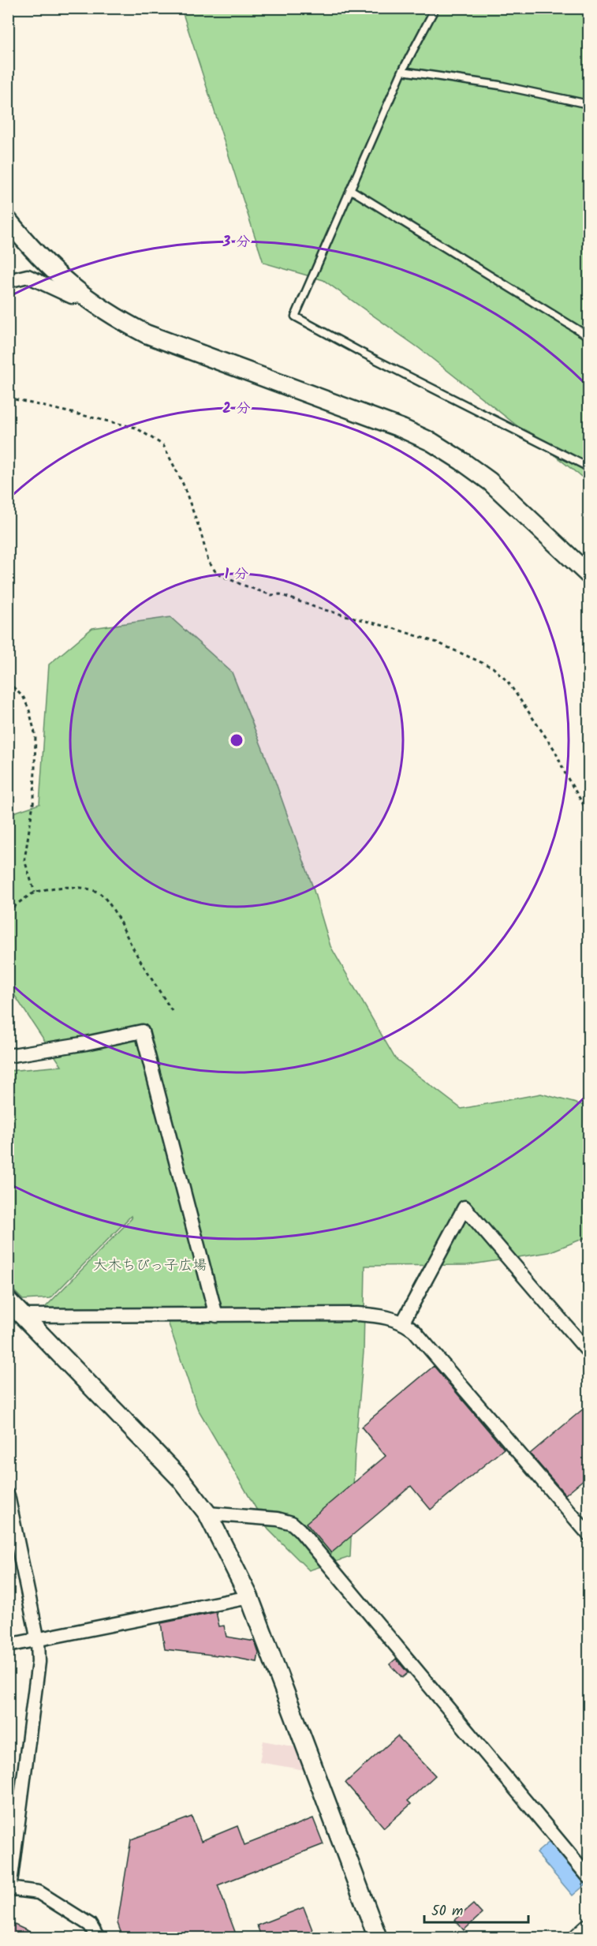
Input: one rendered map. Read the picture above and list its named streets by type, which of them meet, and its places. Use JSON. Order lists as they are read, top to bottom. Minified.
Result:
{"parks":["大木ちびっ子広場"],"scale_bar":"50 m","rings":["3 分","2 分","1 分"]}
